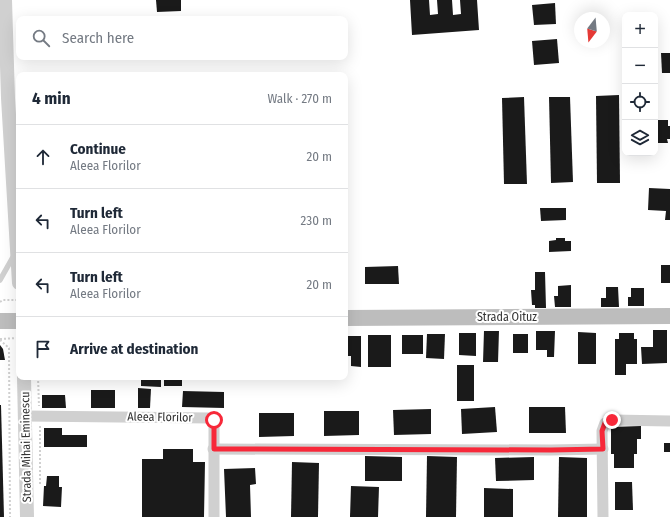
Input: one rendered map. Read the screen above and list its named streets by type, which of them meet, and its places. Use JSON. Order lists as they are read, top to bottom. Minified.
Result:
{"streets":{"main road":["Strada Oituz"],"street":["Aleea Florilor","Strada Mihai Eminescu"]},"crossings":[["Aleea Florilor","Strada Mihai Eminescu"]],"north":"bottom","page":{"map_buttons":["+","−"],"search":"Search here","heading":["4 min","Walk · 270 m"],"list":[["Continue","Aleea Florilor","20 m"],["Turn left","Aleea Florilor","230 m"],["Turn left","Aleea Florilor","20 m"],"Arrive at destination"]}}
